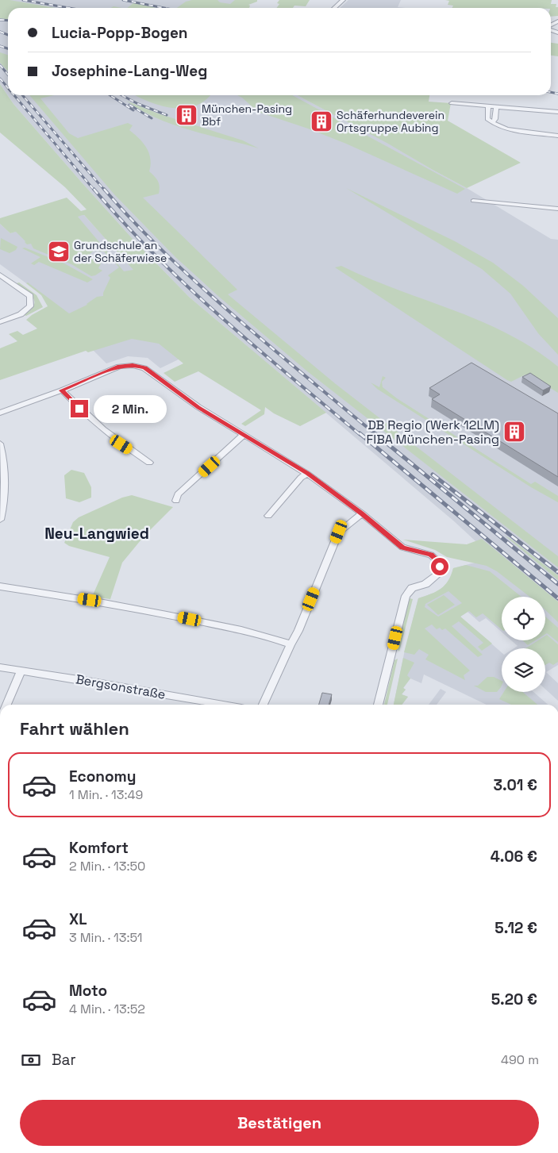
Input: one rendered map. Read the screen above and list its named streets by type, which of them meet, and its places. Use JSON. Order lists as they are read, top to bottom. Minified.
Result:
{"streets":{"street":["Bergsonstraße"]},"districts":["Neu-Langwied"],"places":{"building":["München-Pasing Bbf","Schäferhundeverein Ortsgruppe Aubing","DB Regio (Werk 12LM) FIBA München-Pasing"],"school or university":["Grundschule an der Schäferwiese"]},"page":{"banner":["Lucia-Popp-Bogen","Josephine-Lang-Weg"],"bubble":"2 Min.","heading":"Fahrt wählen","list":[{"name":"Economy","note":"1 Min. · 13:49","value":"3.01 €"},{"name":"Komfort","note":"2 Min. · 13:50","value":"4.06 €"},{"name":"XL","note":"3 Min. · 13:51","value":"5.12 €"},{"name":"Moto","note":"4 Min. · 13:52","value":"5.20 €"}],"pay":["Bar","490 m"],"buttons":"Bestätigen"}}
